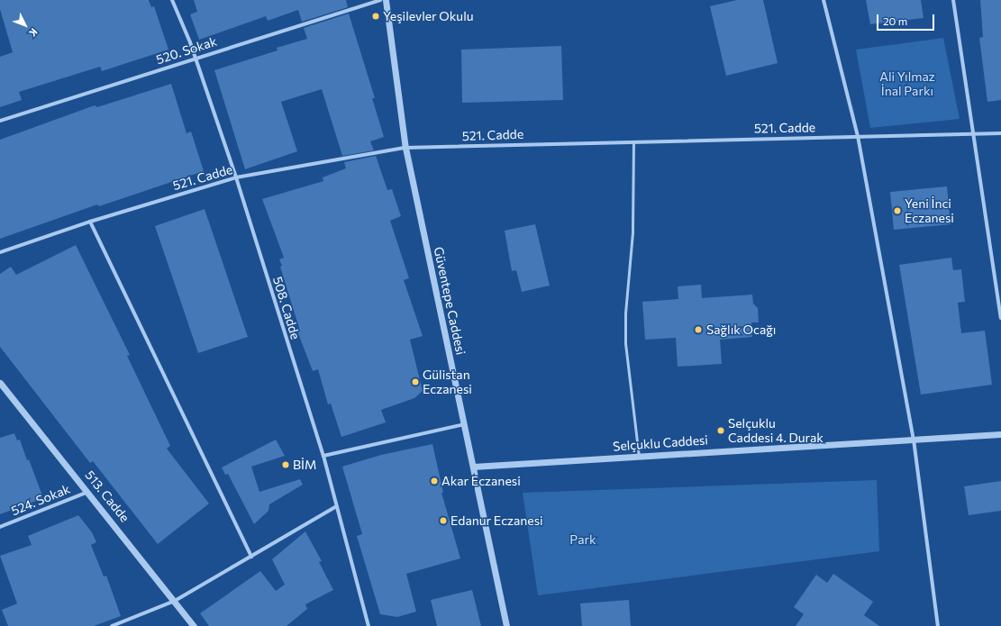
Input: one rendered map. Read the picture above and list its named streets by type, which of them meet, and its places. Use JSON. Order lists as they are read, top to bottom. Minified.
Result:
{"streets":{"street":["520. Sokak","521. Cadde","Güventepe Caddesi","508. Cadde","Selçuklu Caddesi","513. Cadde","524. Sokak"]},"crossings":[["520. Sokak","508. Cadde"],["521. Cadde","Güventepe Caddesi"],["521. Cadde","508. Cadde"],["Güventepe Caddesi","Selçuklu Caddesi"],["513. Cadde","524. Sokak"]],"parks":["Ali Yılmaz İnal Parkı","Park"],"places":["Yeşilevler Okulu","Yeni İnci Eczanesi","Sağlık Ocağı","Gülistan Eczanesi","Selçuklu Caddesi 4. Durak","BİM","Akar Eczanesi","Edanur Eczanesi"],"scale_bar":"20 m","north":"bottom right"}
